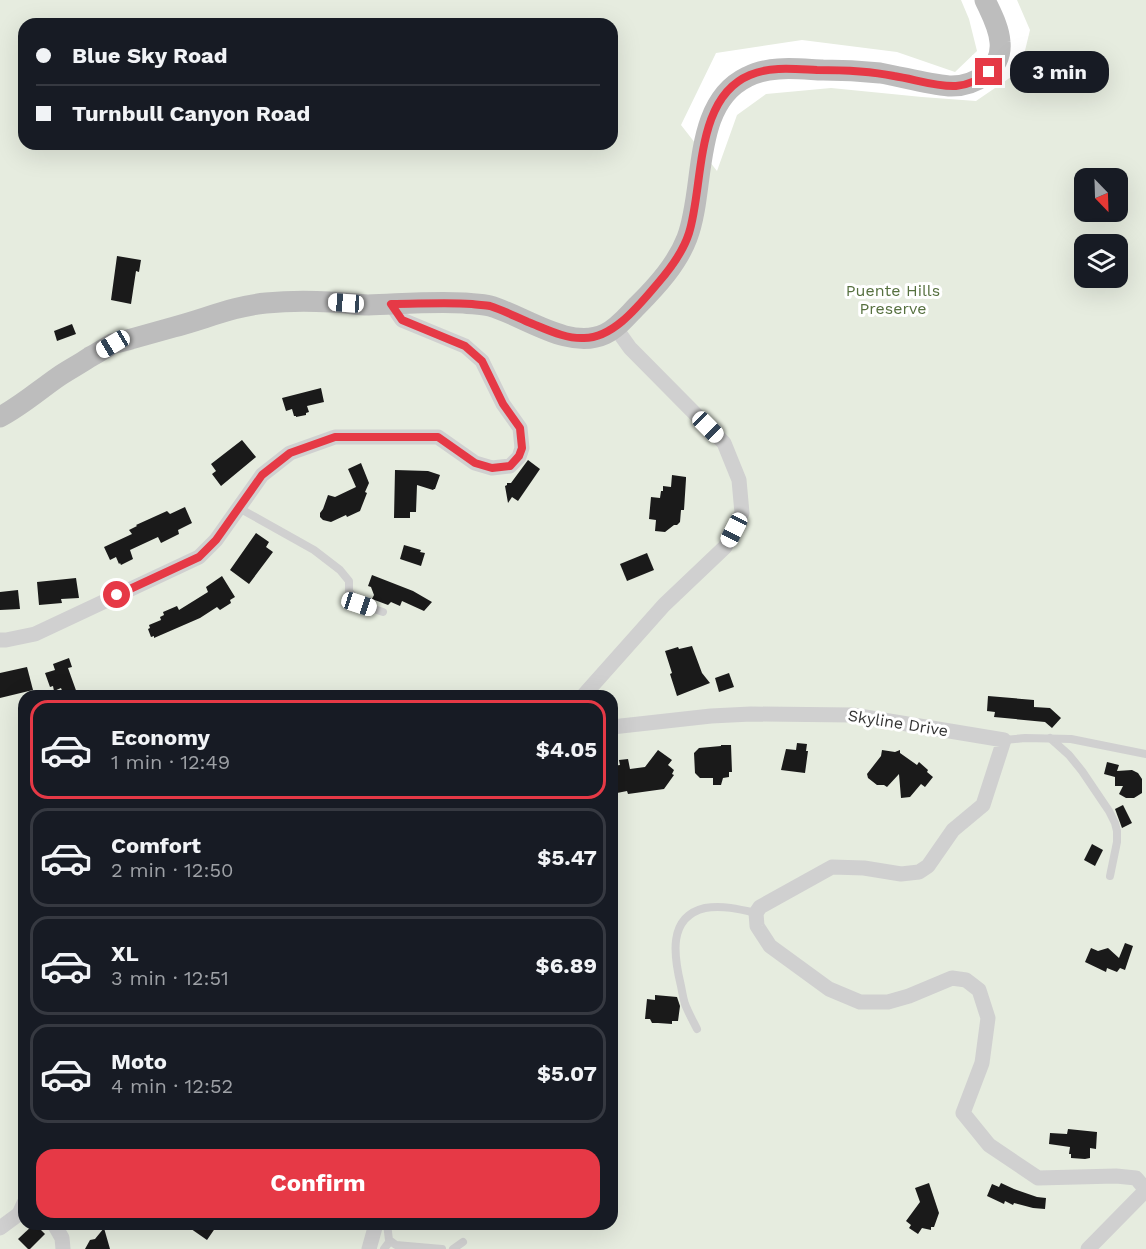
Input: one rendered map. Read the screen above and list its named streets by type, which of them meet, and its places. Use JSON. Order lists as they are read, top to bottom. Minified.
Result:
{"streets":{"street":["Skyline Drive"]},"parks":["Puente Hills Preserve"],"north":"bottom right","page":{"banner":["Blue Sky Road","Turnbull Canyon Road"],"bubble":"3 min","list":[{"name":"Economy","note":"1 min · 12:49","value":"$4.05"},{"name":"Comfort","note":"2 min · 12:50","value":"$5.47"},{"name":"XL","note":"3 min · 12:51","value":"$6.89"},{"name":"Moto","note":"4 min · 12:52","value":"$5.07"}],"buttons":"Confirm"}}
